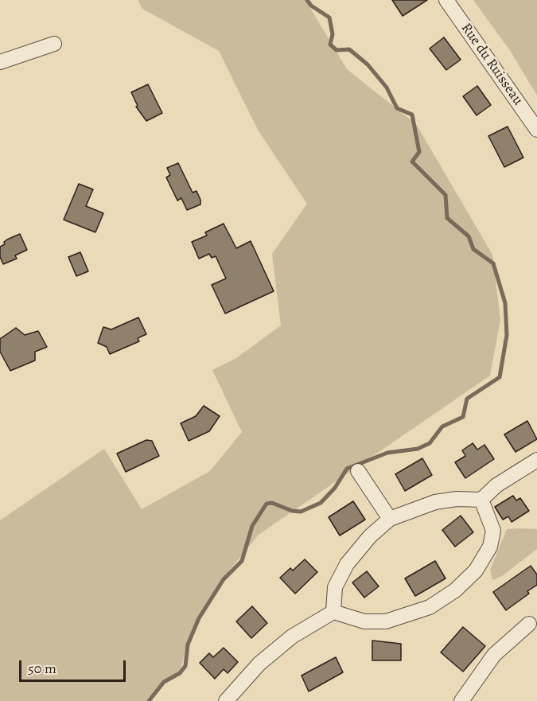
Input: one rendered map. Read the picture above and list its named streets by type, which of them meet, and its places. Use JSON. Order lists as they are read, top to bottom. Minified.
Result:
{"streets":{"street":["Rue du Ruisseau"]},"scale_bar":"50 m"}
